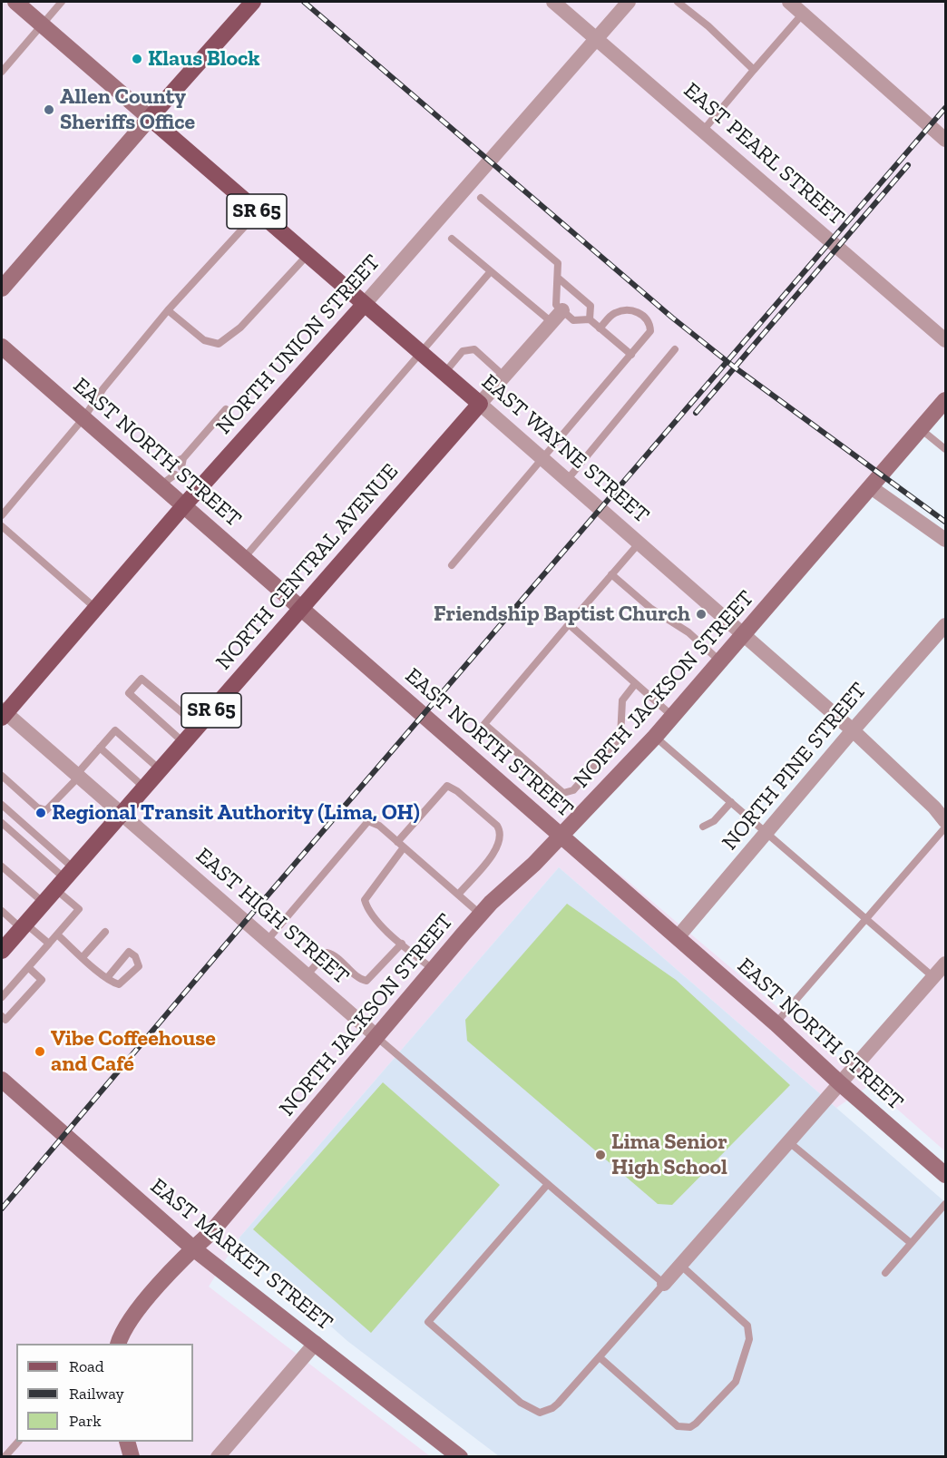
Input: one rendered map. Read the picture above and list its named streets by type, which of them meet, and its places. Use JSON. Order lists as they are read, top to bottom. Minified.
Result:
{"streets":{"main road":["SR 65","NORTH UNION STREET","EAST WAYNE STREET","NORTH CENTRAL AVENUE"],"street":["EAST PEARL STREET","EAST NORTH STREET","NORTH JACKSON STREET","NORTH PINE STREET","EAST HIGH STREET","EAST MARKET STREET"]},"crossings":[["EAST PEARL STREET","NORTH UNION STREET"],["NORTH UNION STREET","EAST WAYNE STREET"],["NORTH UNION STREET","EAST NORTH STREET"],["NORTH UNION STREET","EAST HIGH STREET"],["EAST WAYNE STREET","NORTH CENTRAL AVENUE"],["EAST WAYNE STREET","NORTH JACKSON STREET"],["EAST WAYNE STREET","NORTH PINE STREET"],["EAST NORTH STREET","NORTH CENTRAL AVENUE"],["EAST NORTH STREET","NORTH JACKSON STREET"],["EAST NORTH STREET","NORTH PINE STREET"],["NORTH CENTRAL AVENUE","EAST HIGH STREET"],["NORTH JACKSON STREET","EAST HIGH STREET"],["NORTH JACKSON STREET","EAST MARKET STREET"]],"places":["Klaus Block","Allen County Sheriffs Office","Friendship Baptist Church","Regional Transit Authority (Lima, OH)","Vibe Coffeehouse and Café","Lima Senior High School"],"legend":["Road","Railway","Park"]}
